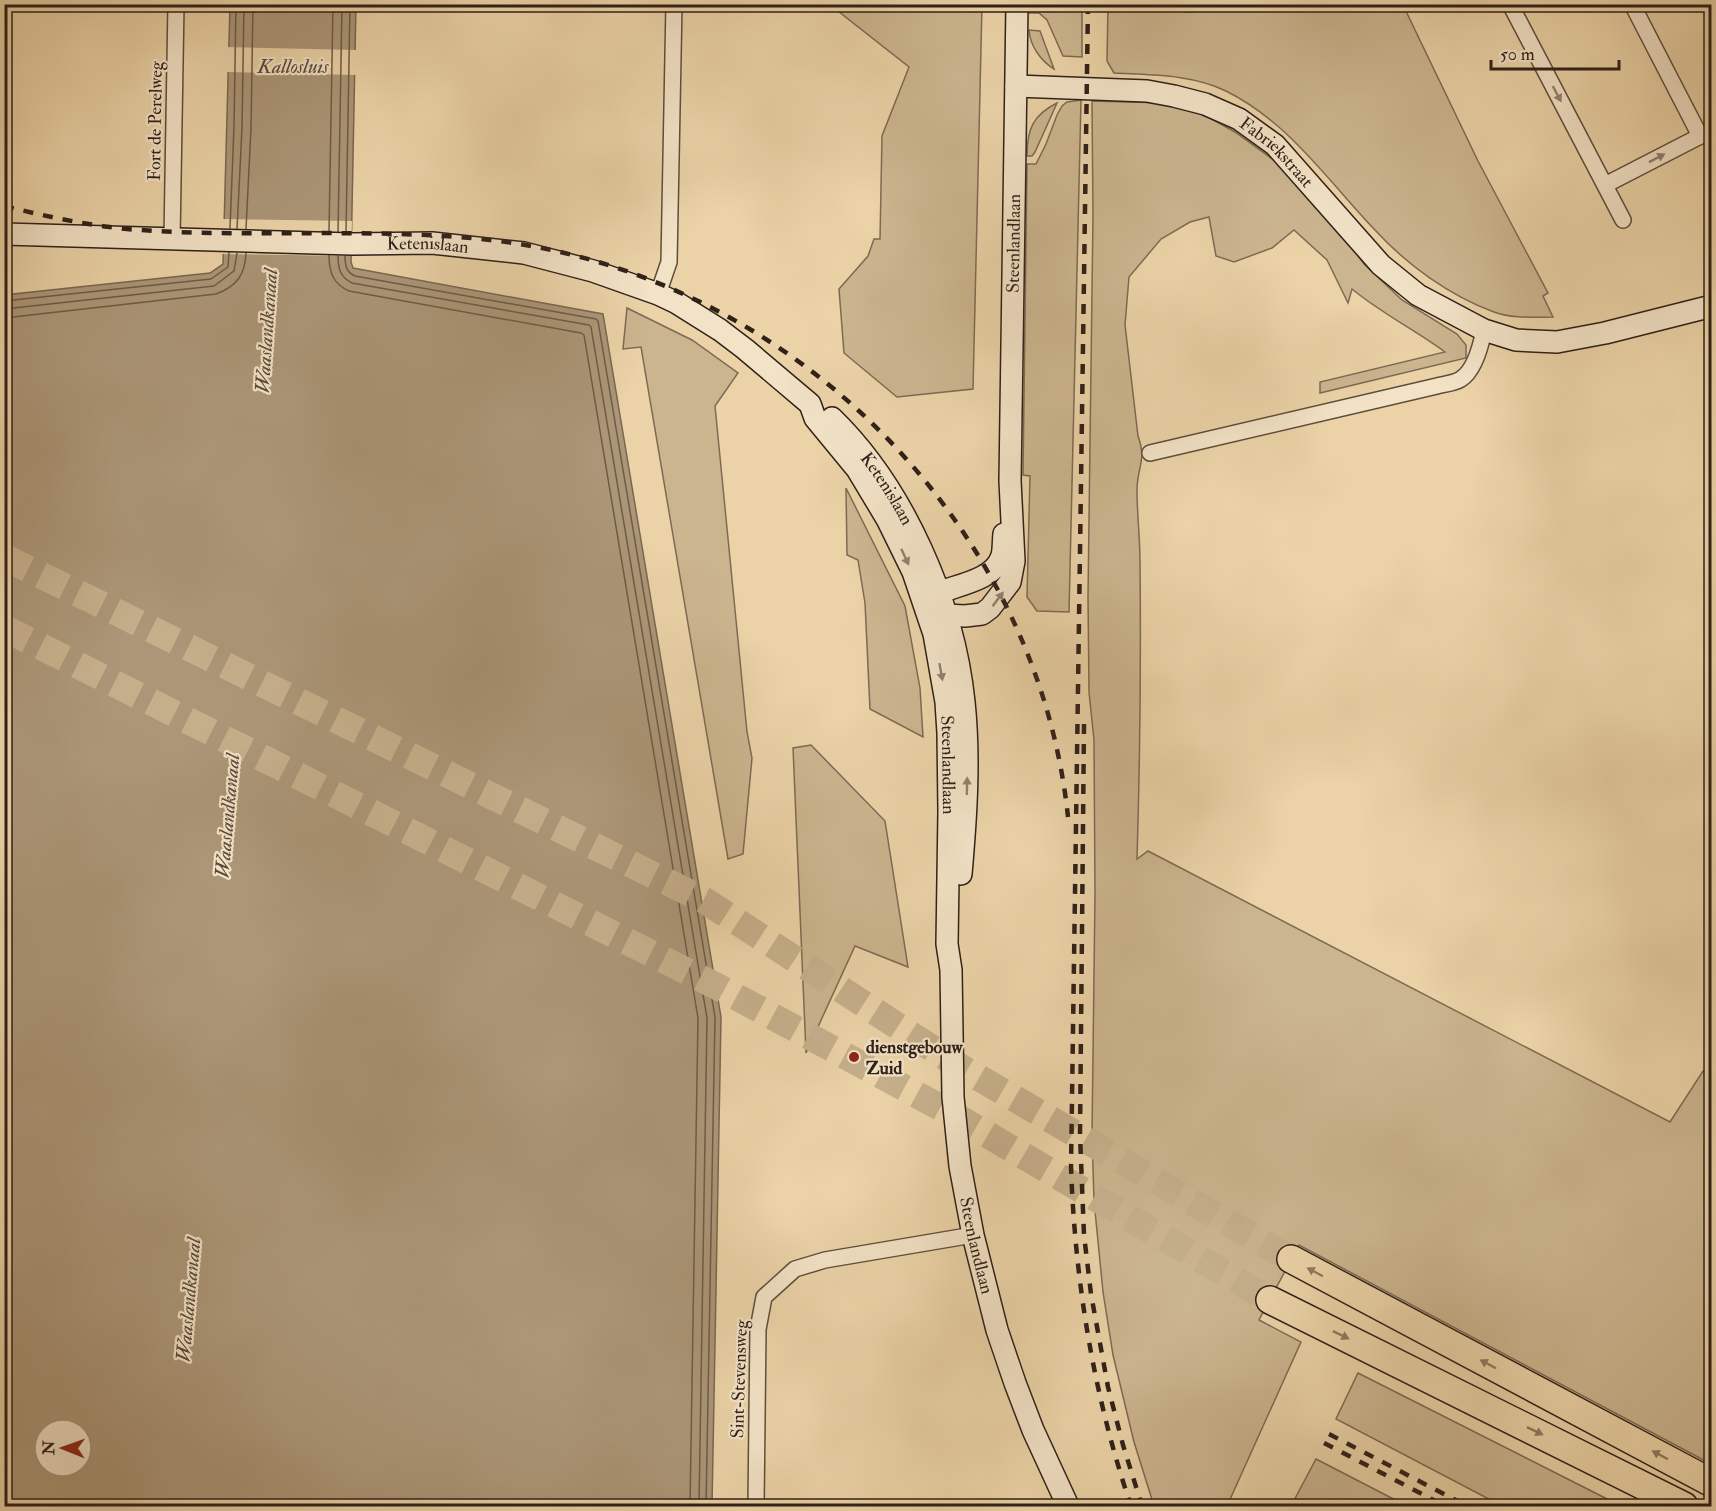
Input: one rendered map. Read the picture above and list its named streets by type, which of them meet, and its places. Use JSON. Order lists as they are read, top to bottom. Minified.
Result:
{"streets":{"main road":["Fabriekstraat","Steenlandlaan","Ketenislaan"],"street":["Fort de Perelweg","Sint-Stevensweg"]},"crossings":[["Fort de Perelweg","Ketenislaan"],["Fabriekstraat","Steenlandlaan"],["Steenlandlaan","Ketenislaan"],["Steenlandlaan","Sint-Stevensweg"]],"water":["Kallosluis","Waaslandkanaal"],"places":["dienstgebouw Zuid"],"scale_bar":"50 m","north":"left"}
